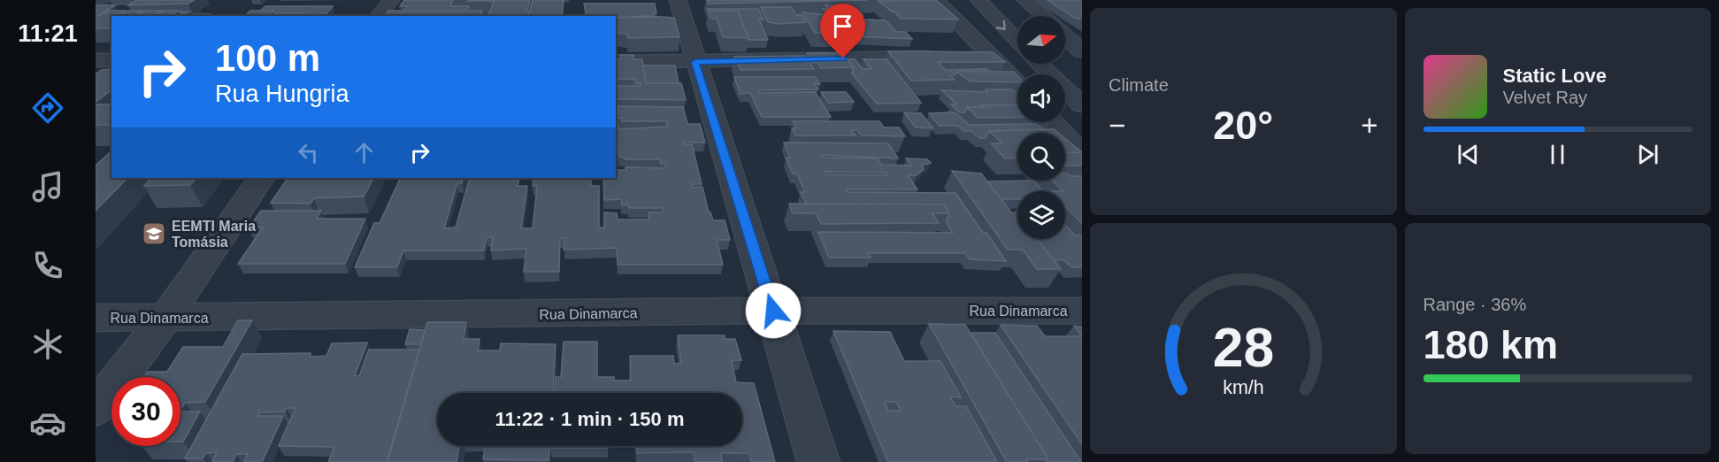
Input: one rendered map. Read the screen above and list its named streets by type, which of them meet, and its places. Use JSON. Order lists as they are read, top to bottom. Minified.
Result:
{"streets":{"street":["Rua Dinamarca"]},"places":{"school or university":["EEMTI Maria Tomásia"]},"north":"right","page":{"tabs":"11:21","tile":["Climate",["Range · 36%","180 km"]],"turn":["100 m","Rua Hungria"],"song":["Static Love","Velvet Ray"],"heat":["−","20°","+"],"limit":"30","trip":"11:22 · 1 min · 150 m","gauge":["28","km/h"]}}
